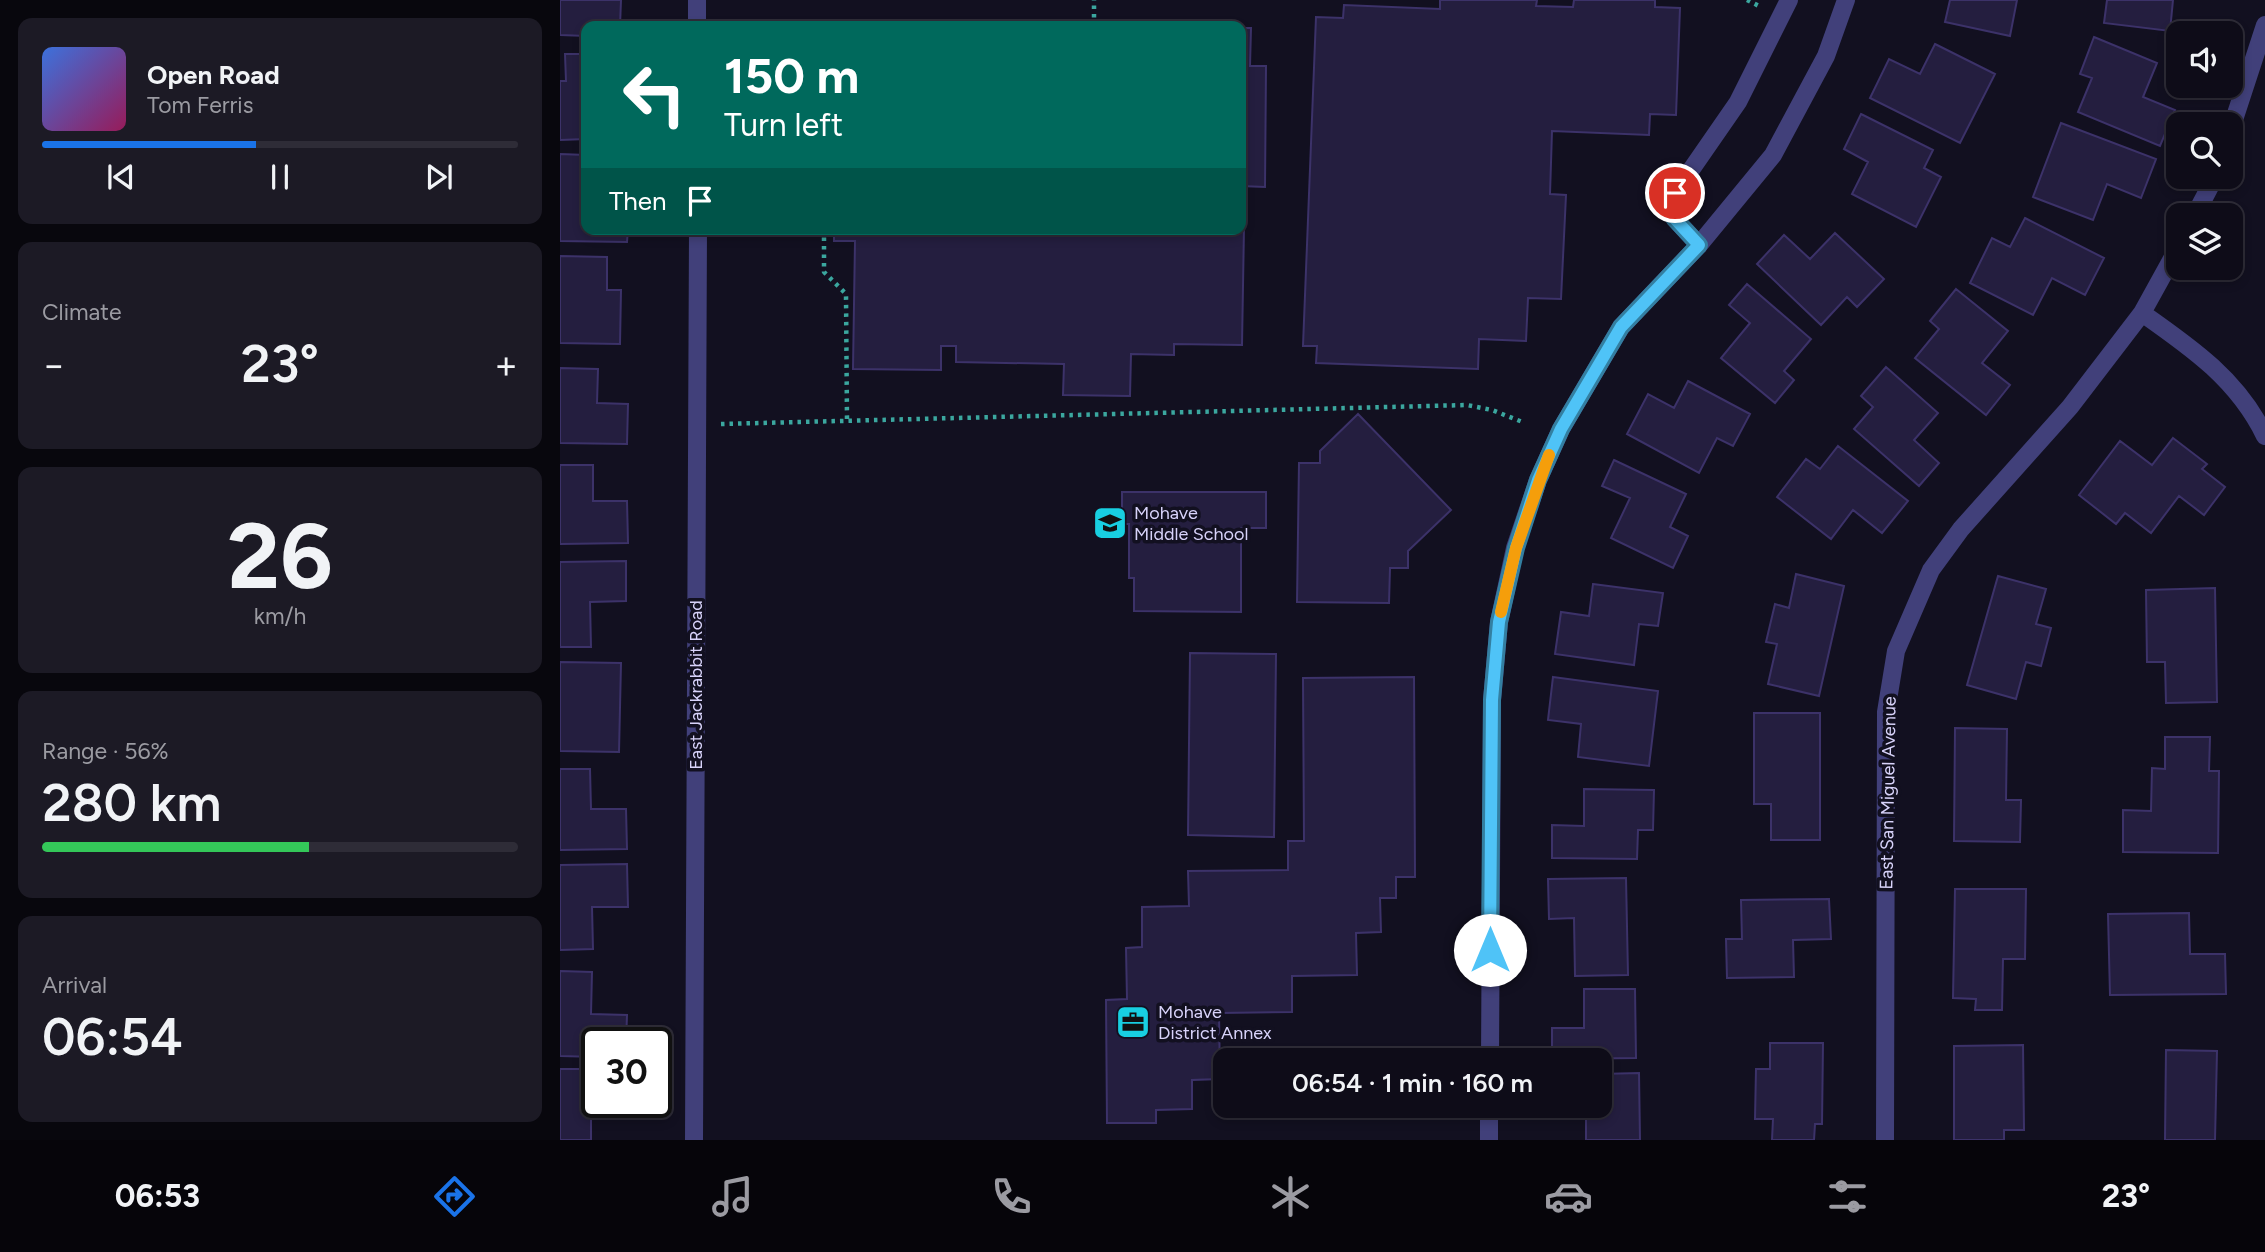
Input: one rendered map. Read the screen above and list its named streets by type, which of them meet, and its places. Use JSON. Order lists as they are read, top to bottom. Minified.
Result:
{"streets":{"street":["East Jackrabbit Road","East San Miguel Avenue"]},"places":{"school or university":["Mohave Middle School"],"office":["Mohave District Annex"]},"page":{"turn":["150 m","Turn left"],"song":["Open Road","Tom Ferris"],"then":"Then","tile":["Climate",["26","km/h"],["Range · 56%","280 km"],["Arrival","06:54"]],"heat":["−","23°","+"],"limit":"30","trip":"06:54 · 1 min · 160 m","tabs":["06:53","23°"]}}
